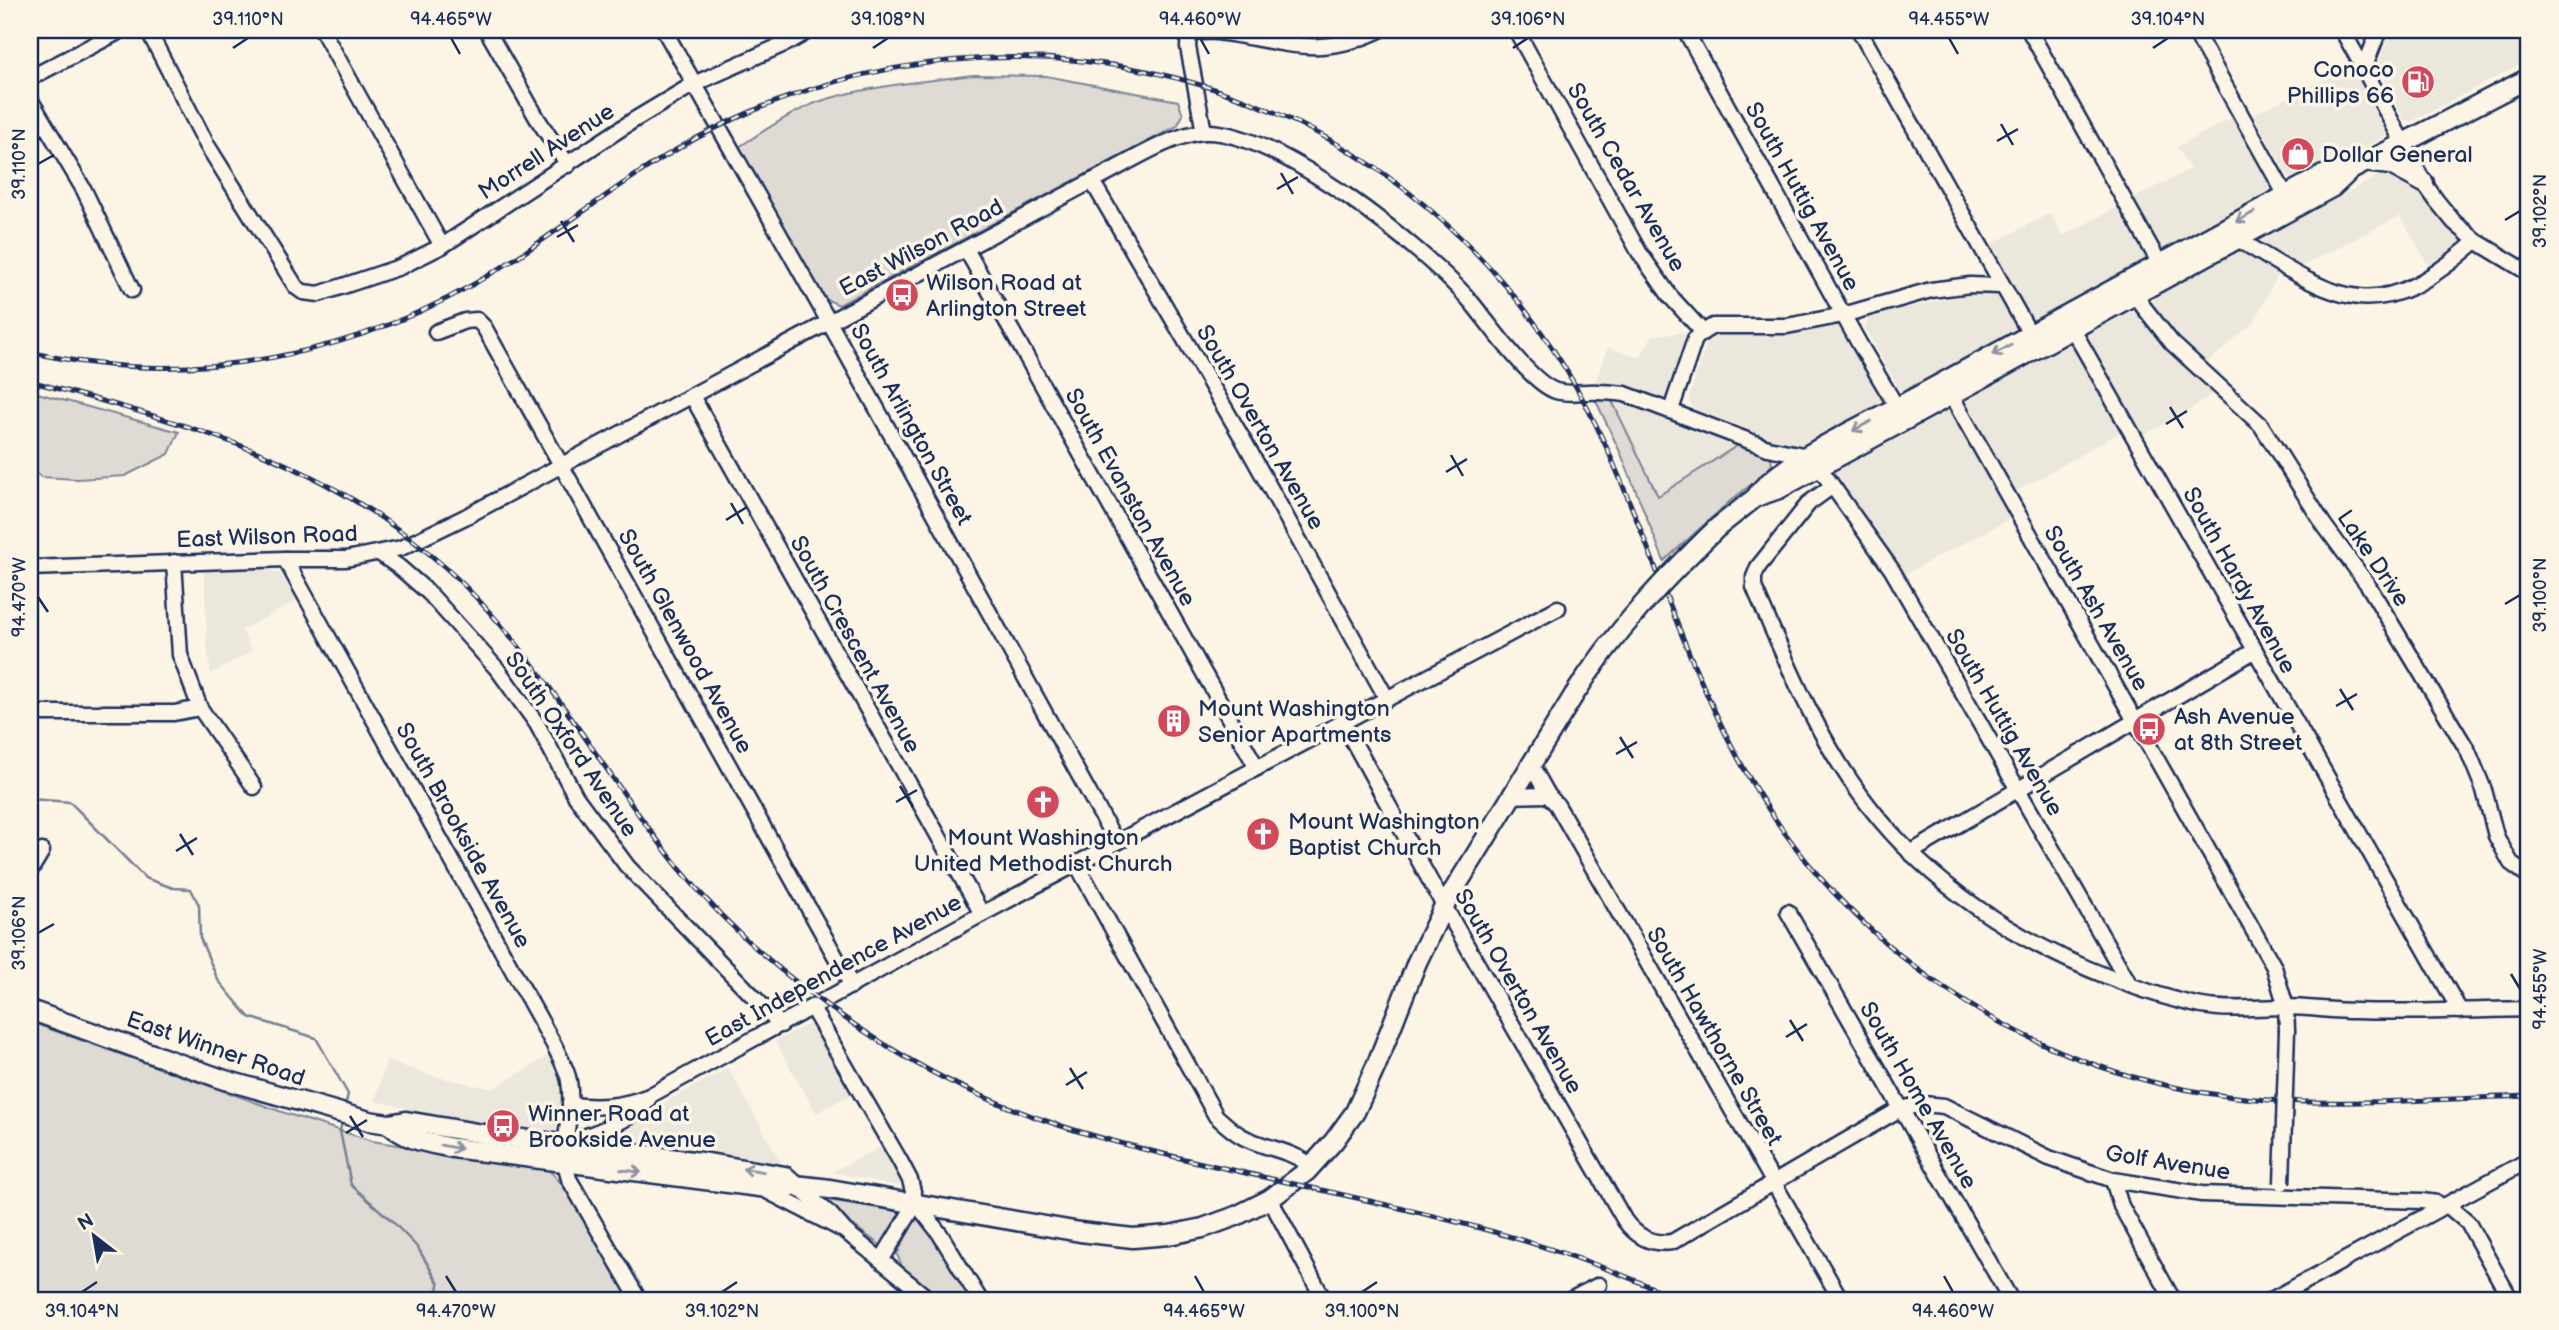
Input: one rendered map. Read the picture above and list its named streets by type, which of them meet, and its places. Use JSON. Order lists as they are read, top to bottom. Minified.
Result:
{"streets":{"main road":["East Winner Road"],"street":["Morrell Avenue","South Cedar Avenue","South Huttig Avenue","East Wilson Road","South Arlington Street","South Overton Avenue","South Evanston Avenue","Lake Drive","South Hardy Avenue","South Ash Avenue","South Glenwood Avenue","South Crescent Avenue","South Oxford Avenue","South Brookside Avenue","East Independence Avenue","South Hawthorne Street","South Home Avenue","Golf Avenue"]},"crossings":[["Morrell Avenue","South Arlington Street"],["East Wilson Road","South Arlington Street"],["East Wilson Road","South Overton Avenue"],["East Wilson Road","South Evanston Avenue"],["East Wilson Road","South Glenwood Avenue"],["East Wilson Road","South Crescent Avenue"],["East Wilson Road","South Oxford Avenue"],["East Wilson Road","South Brookside Avenue"],["South Arlington Street","East Independence Avenue"],["South Overton Avenue","East Independence Avenue"],["South Overton Avenue","South Hawthorne Street"],["South Evanston Avenue","East Independence Avenue"],["South Glenwood Avenue","East Independence Avenue"],["South Crescent Avenue","East Independence Avenue"],["South Oxford Avenue","East Independence Avenue"],["South Brookside Avenue","East Independence Avenue"],["South Brookside Avenue","East Winner Road"],["East Independence Avenue","East Winner Road"],["South Home Avenue","Golf Avenue"]],"places":{"fuel station":["Conoco Phillips 66"],"shop":["Dollar General"],"bus stop":["Wilson Road at Arlington Street","Ash Avenue at 8th Street","Winner Road at Brookside Avenue"],"building":["Mount Washington Senior Apartments"],"church":["Mount Washington United Methodist Church","Mount Washington Baptist Church"]},"north":"top left","coordinates":["39.110°N","94.465°W","39.108°N","94.460°W","39.106°N","94.455°W","39.104°N","39.102°N","39.100°N","94.470°W"]}
